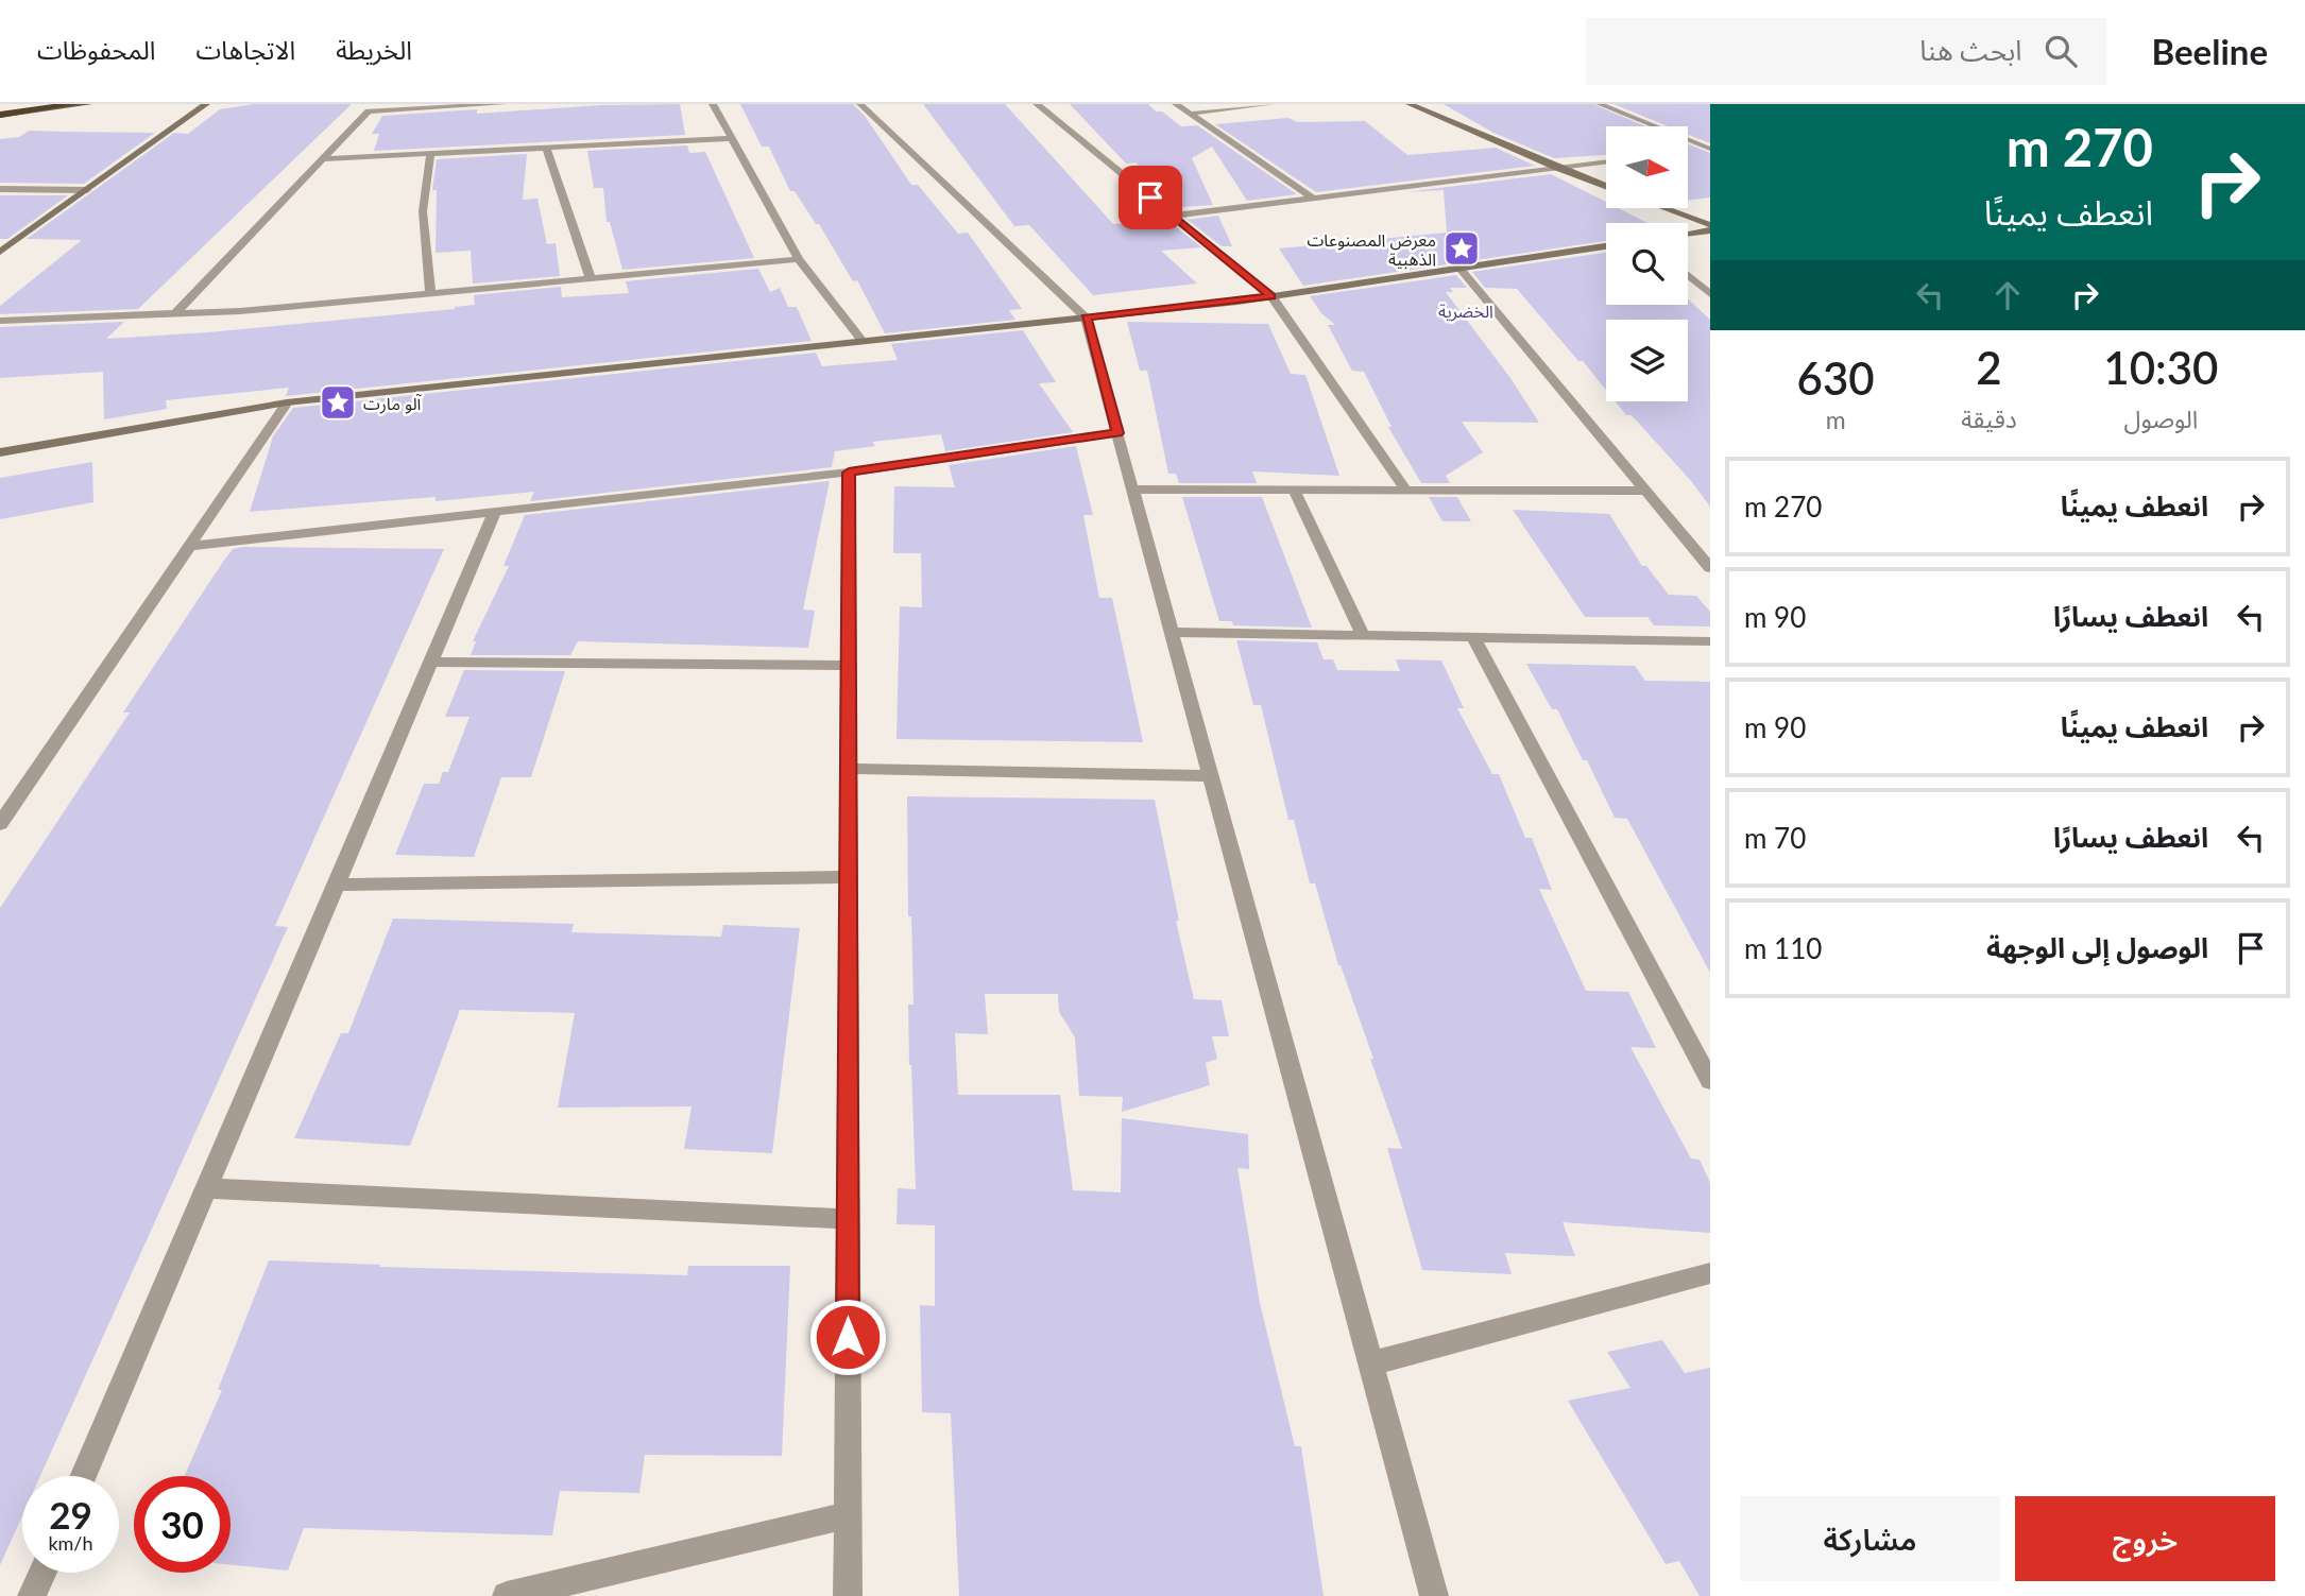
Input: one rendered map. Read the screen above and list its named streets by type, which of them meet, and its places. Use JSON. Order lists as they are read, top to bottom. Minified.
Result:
{"districts":["الخضرية"],"places":{"place":["معرض المصنوعات الذهبية","آلو مارت"]},"north":"right","page":{"header":"Beeline","search":"ابحث هنا","nav":["الخريطة","الاتجاهات","المحفوظات"],"turn":["270 m","انعطف يمينًا"],"eta":["10:30","الوصول","2","دقيقة","630","m"],"list":[{"name":"انعطف يمينًا","value":"270 m"},{"name":"انعطف يسارًا","value":"90 m"},{"name":"انعطف يمينًا","value":"90 m"},{"name":"انعطف يسارًا","value":"70 m"},{"name":"الوصول إلى الوجهة","value":"110 m"}],"speed":"29 km/h","limit":"30","buttons":["خروج","مشاركة"]}}
